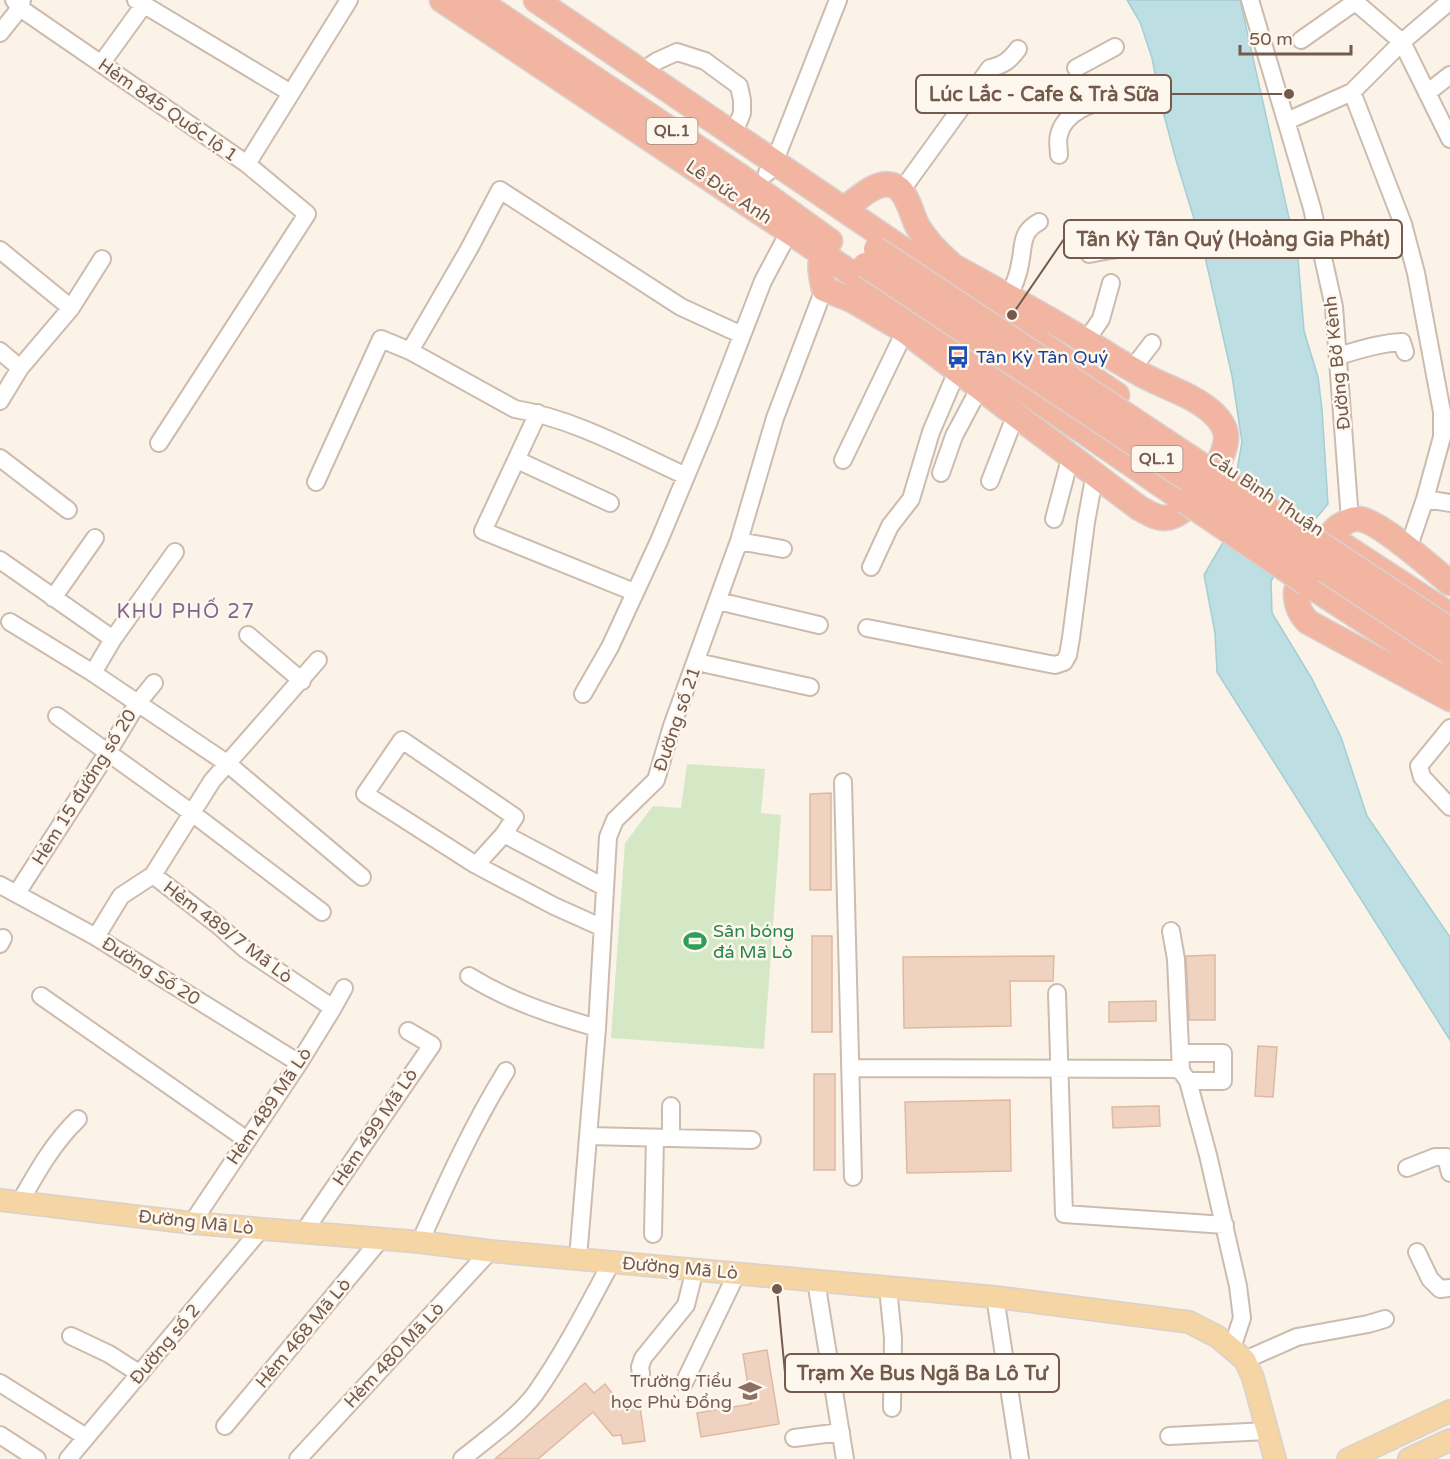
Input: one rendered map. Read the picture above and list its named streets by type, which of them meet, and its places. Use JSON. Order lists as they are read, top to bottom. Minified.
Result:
{"streets":{"highway":["QL.1","Lê Đức Anh","Cầu Bình Thuận"],"main road":["Đường Mã Lò"],"street":["Hẻm 845 Quốc lộ 1","Đường Bờ Kênh","Đường số 21","Hẻm 15 đường số 20","Hẻm 489/7 Mã Lò","Đường Số 20","Hẻm 489 Mã Lò","Hẻm 499 Mã Lò","Hẻm 468 Mã Lò","Đường số 2","Hẻm 480 Mã Lò"]},"crossings":[["Lê Đức Anh","Cầu Bình Thuận"],["Đường số 21","Đường Mã Lò"],["Hẻm 15 đường số 20","Đường Số 20"],["Hẻm 489/7 Mã Lò","Hẻm 489 Mã Lò"],["Đường Số 20","Hẻm 489 Mã Lò"],["Hẻm 489 Mã Lò","Đường Mã Lò"],["Hẻm 499 Mã Lò","Đường Mã Lò"],["Đường Mã Lò","Hẻm 468 Mã Lò"],["Đường Mã Lò","Đường số 2"],["Đường Mã Lò","Hẻm 480 Mã Lò"]],"districts":["KHU PHỐ 27"],"places":{"other":["Lúc Lắc - Cafe & Trà Sữa","Tân Kỳ Tân Quý (Hoàng Gia Phát)","Trạm Xe Bus Ngã Ba Lô Tư"],"bus stop":["Tân Kỳ Tân Quý"],"sports":["Sân bóng đá Mã Lò"],"school or university":["Trường Tiểu học Phù Đổng"]},"scale_bar":"50 m"}
